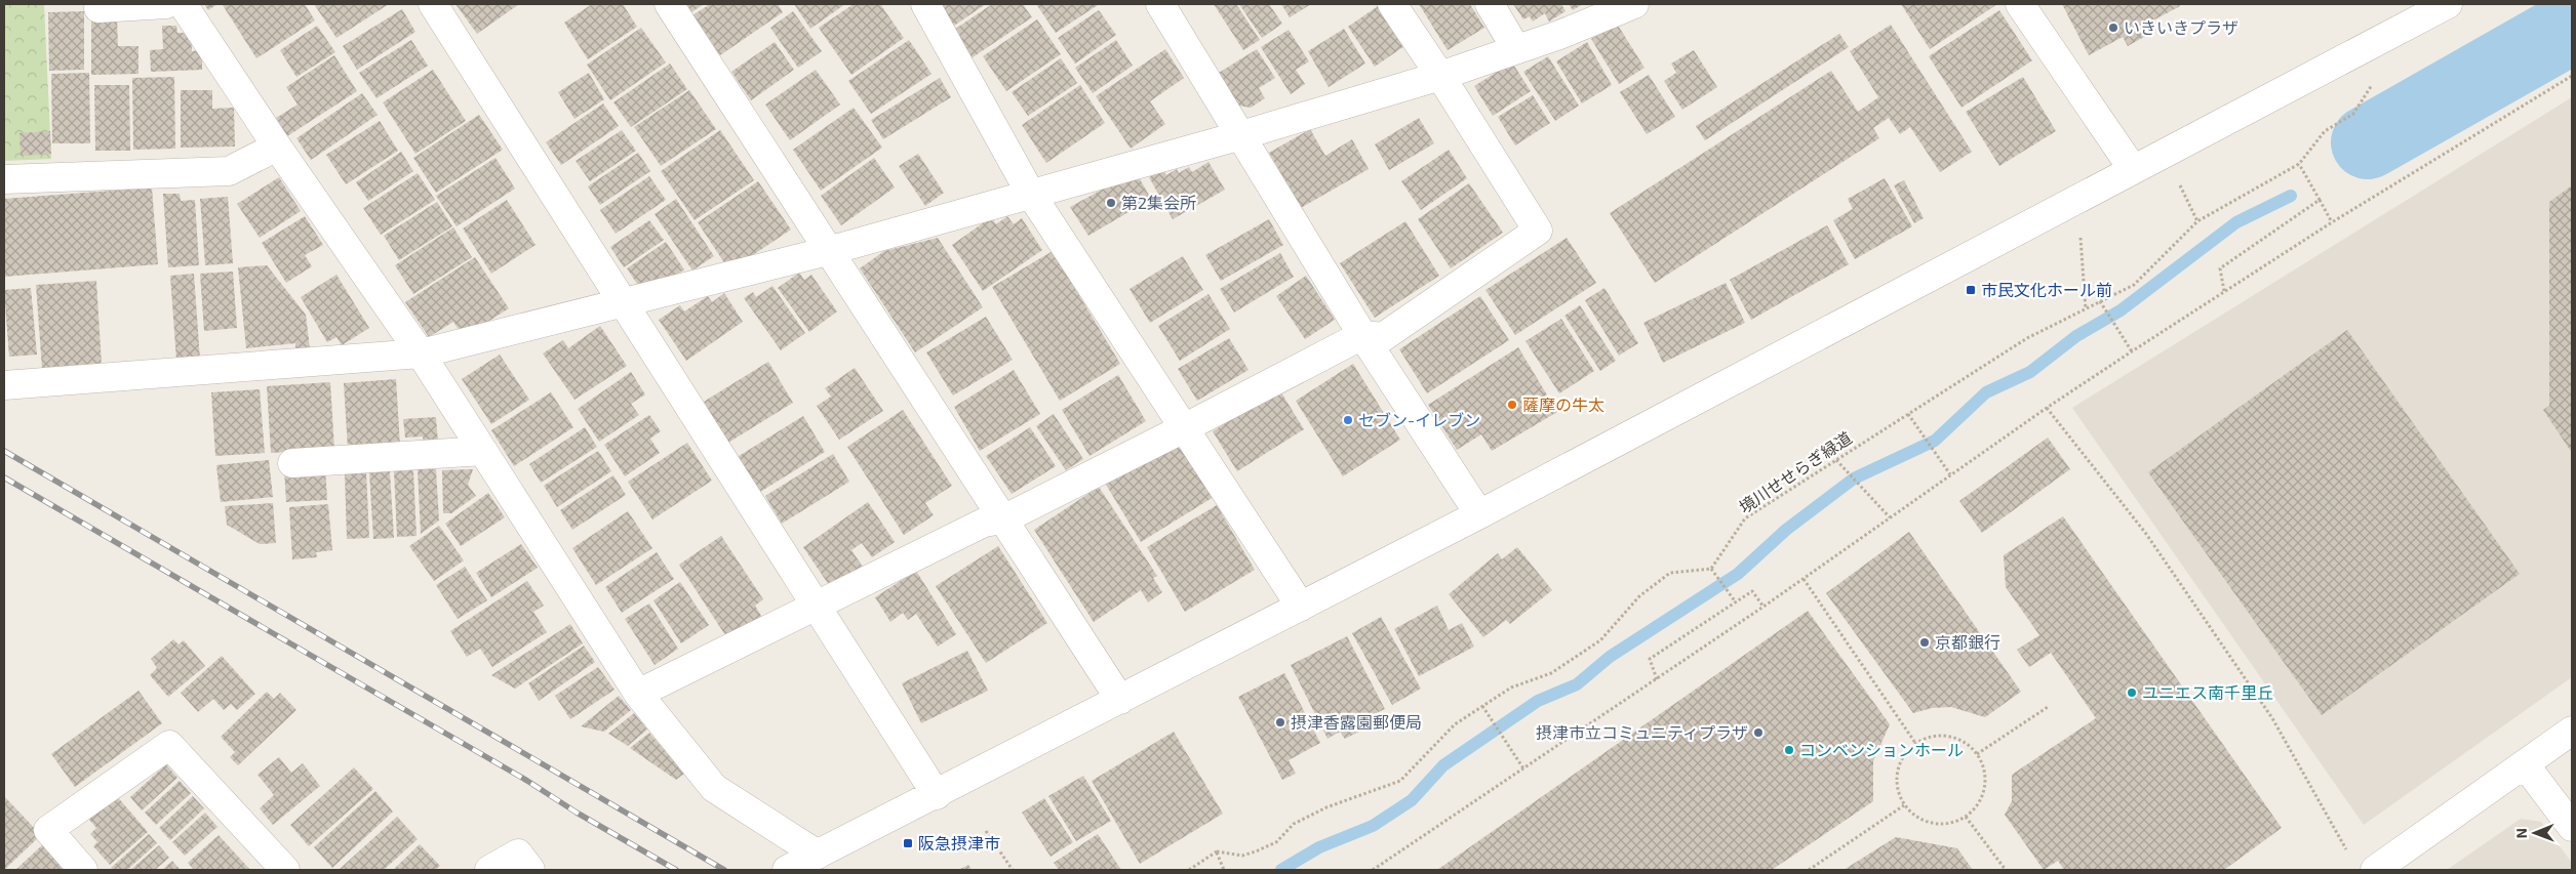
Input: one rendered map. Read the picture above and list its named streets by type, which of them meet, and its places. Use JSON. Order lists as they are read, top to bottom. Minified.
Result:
{"streets":{"path":["境川せせらぎ緑道"]},"places":{"other":["いきいきプラザ","第2集会所","薩摩の牛太","セブン-イレブン","京都銀行","ユニエス南千里丘","摂津香露園郵便局","摂津市立コミュニティプラザ","コンベンションホール"],"transit":["市民文化ホール前","阪急摂津市"]},"north":"left"}
